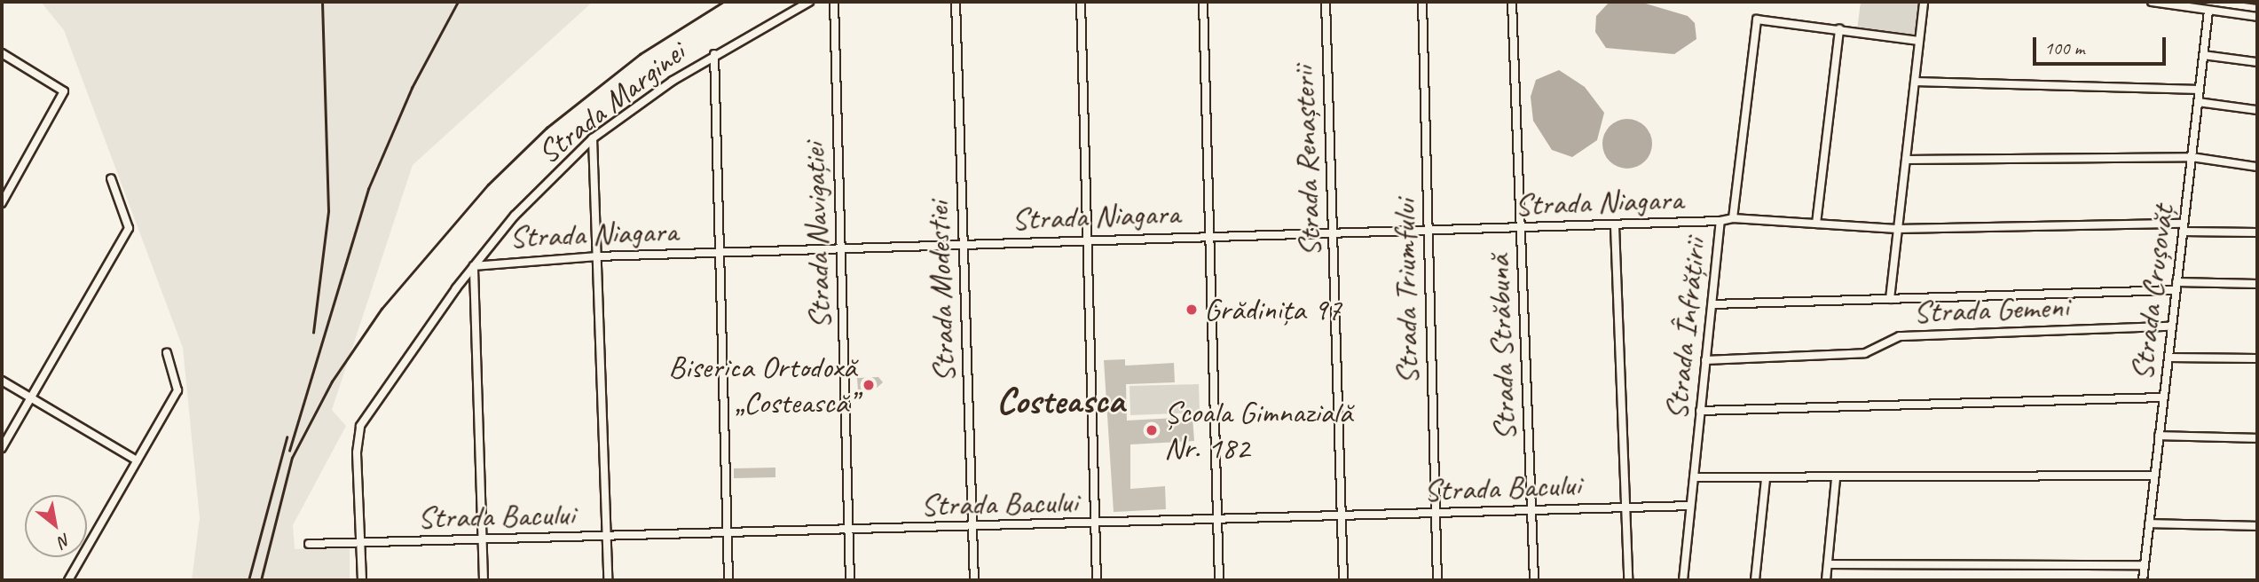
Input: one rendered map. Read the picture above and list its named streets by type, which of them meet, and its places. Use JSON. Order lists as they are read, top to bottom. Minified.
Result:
{"streets":{"street":["Strada Marginei","Strada Renașterii","Strada Niagara","Strada Navigației","Strada Modestiei","Strada Triumfului","Strada Crușovăț","Strada Gemeni","Strada Înfrățirii","Strada Străbună","Strada Bacului"]},"crossings":[["Strada Marginei","Strada Niagara"],["Strada Marginei","Strada Bacului"],["Strada Renașterii","Strada Niagara"],["Strada Renașterii","Strada Bacului"],["Strada Niagara","Strada Navigației"],["Strada Niagara","Strada Modestiei"],["Strada Niagara","Strada Triumfului"],["Strada Niagara","Strada Înfrățirii"],["Strada Niagara","Strada Străbună"],["Strada Navigației","Strada Bacului"],["Strada Modestiei","Strada Bacului"],["Strada Triumfului","Strada Bacului"],["Strada Crușovăț","Strada Gemeni"],["Strada Gemeni","Strada Înfrățirii"],["Strada Înfrățirii","Strada Bacului"],["Strada Străbună","Strada Bacului"]],"districts":["Costeasca"],"places":["Grădinița 97","Biserica Ortodoxă „Costească”","Școala Gimnazială Nr. 182"],"scale_bar":"100 m","north":"bottom right"}
